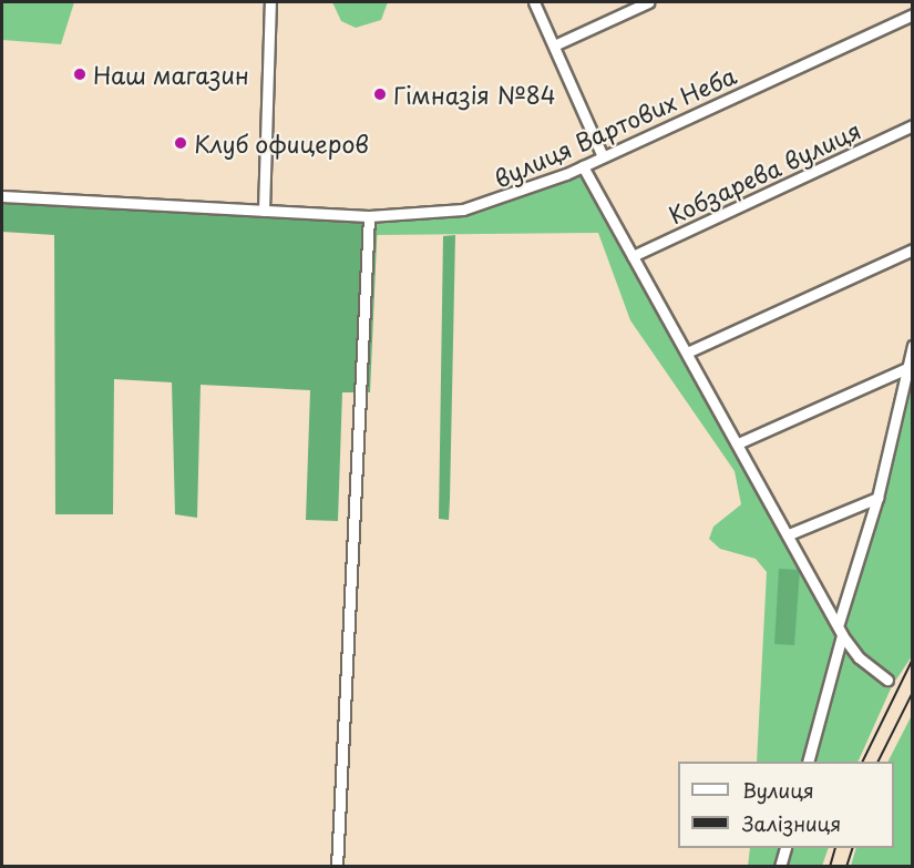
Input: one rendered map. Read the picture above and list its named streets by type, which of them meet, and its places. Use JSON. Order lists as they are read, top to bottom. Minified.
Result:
{"streets":{"street":["вулиця Вартових Неба","Кобзарева вулиця"]},"places":["Наш магазин","Гімназія №84","Клуб офицеров"],"legend":["Вулиця","Залізниця"]}
